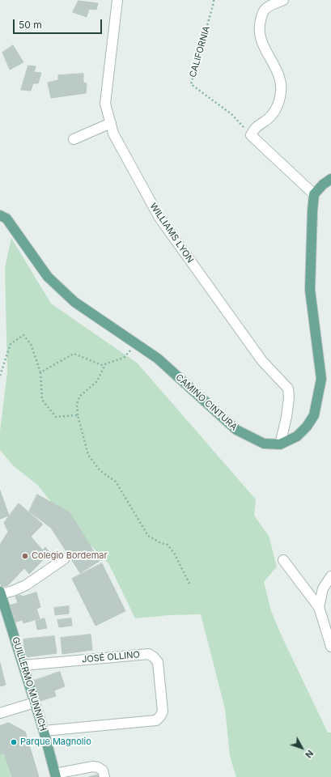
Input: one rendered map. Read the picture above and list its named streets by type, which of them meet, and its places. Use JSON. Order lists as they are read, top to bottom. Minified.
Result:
{"streets":{"main road":["CAMINO CINTURA","GUILLERMO MUNNICH"],"street":["WILLIAMS LYON","JOSÉ OLLINO"],"path":["CALIFORNIA"]},"crossings":[["WILLIAMS LYON","CAMINO CINTURA"],["JOSÉ OLLINO","GUILLERMO MUNNICH"]],"places":["Colegio Bordemar","Parque Magnolio"],"scale_bar":"50 m","north":"bottom right"}
